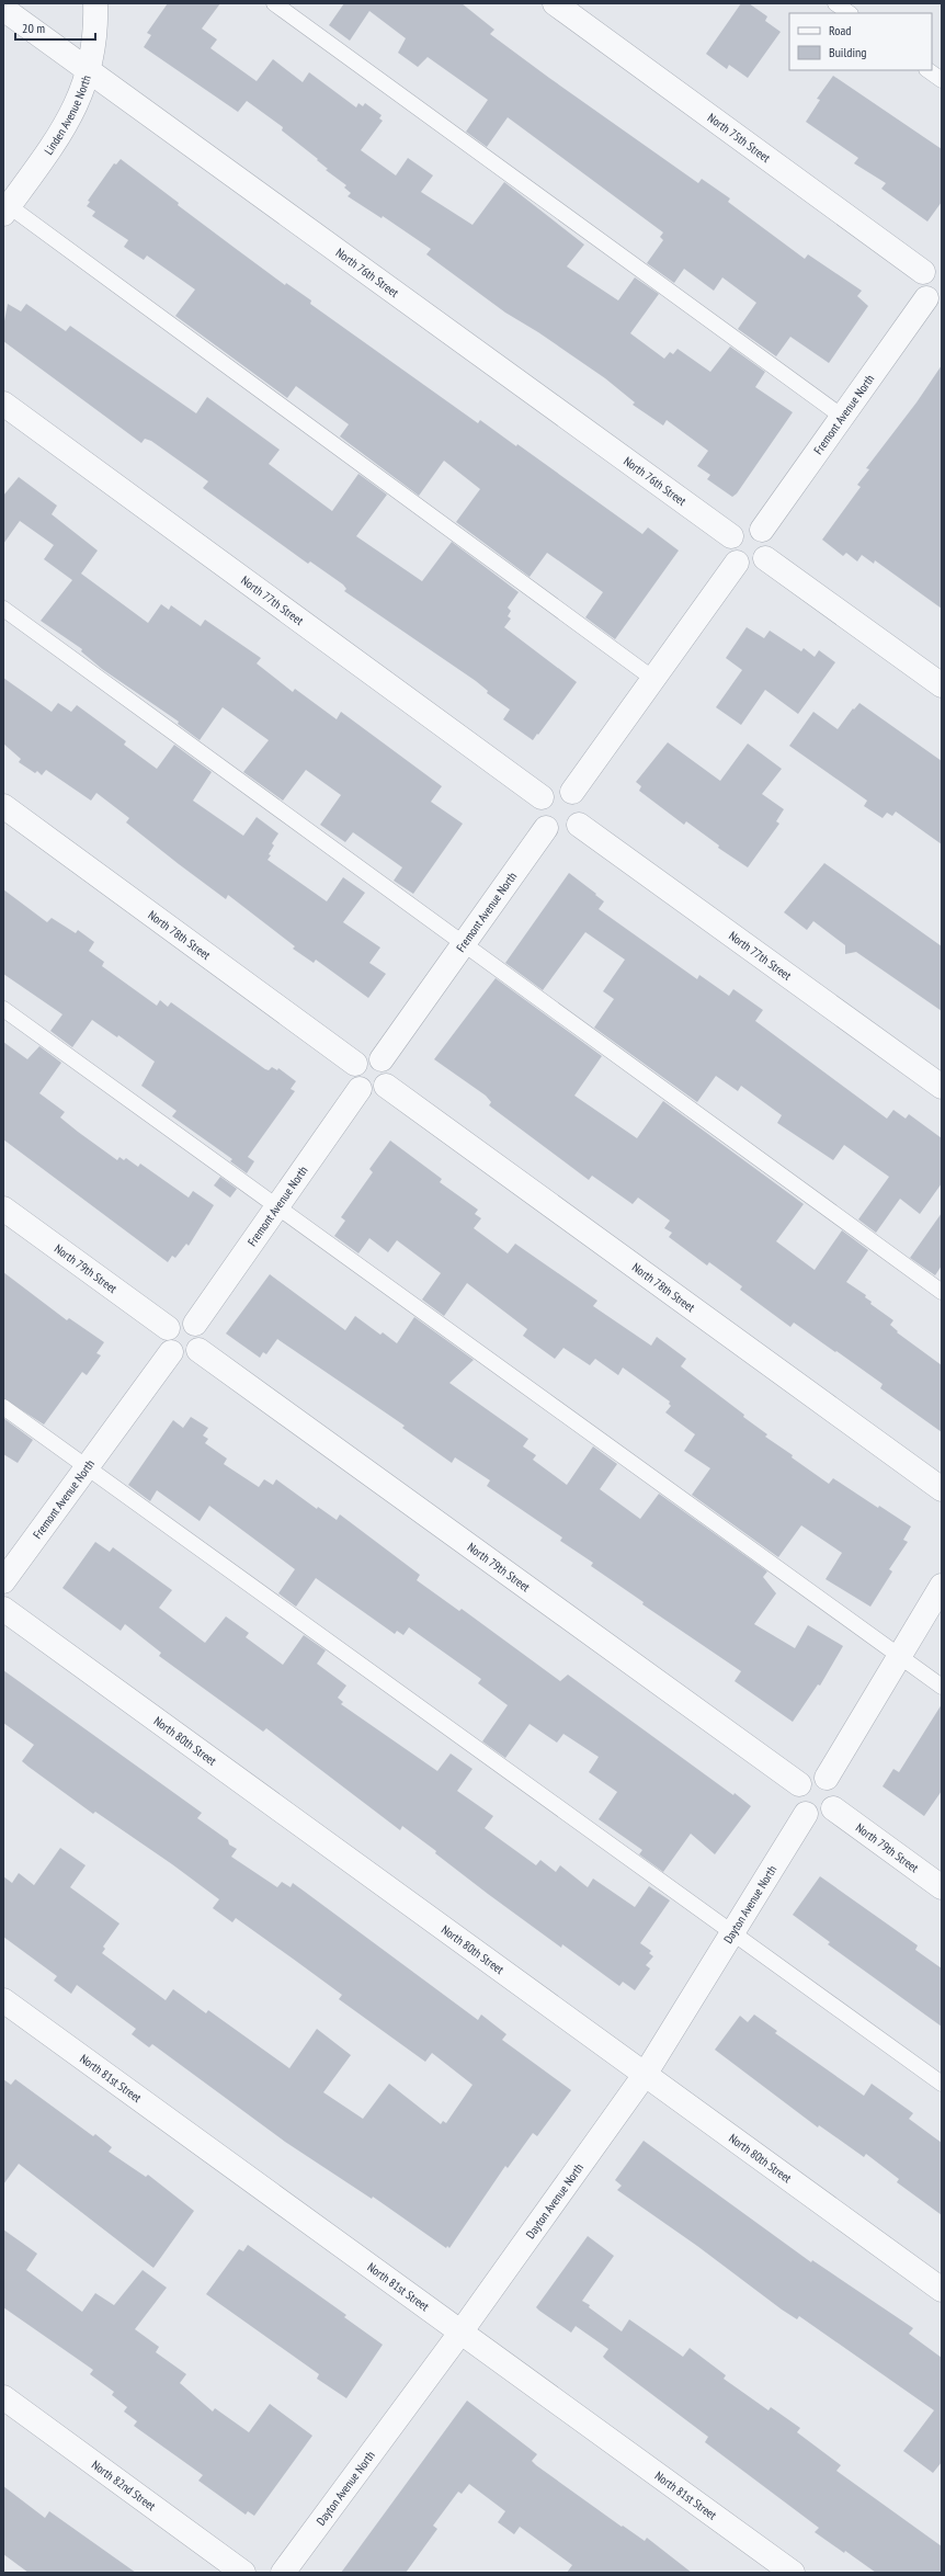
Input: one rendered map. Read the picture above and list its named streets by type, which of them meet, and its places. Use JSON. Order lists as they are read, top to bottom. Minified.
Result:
{"streets":{"street":["Linden Avenue North","North 75th Street","North 76th Street","Fremont Avenue North","North 77th Street","North 78th Street","North 79th Street","North 80th Street","Dayton Avenue North","North 81st Street","North 82nd Street"]},"crossings":[["Linden Avenue North","North 76th Street"],["North 76th Street","Fremont Avenue North"],["Fremont Avenue North","North 77th Street"],["Fremont Avenue North","North 78th Street"],["Fremont Avenue North","North 79th Street"],["North 79th Street","Dayton Avenue North"],["North 80th Street","Dayton Avenue North"],["Dayton Avenue North","North 81st Street"]],"legend":["Road","Building"],"scale_bar":"20 m"}
